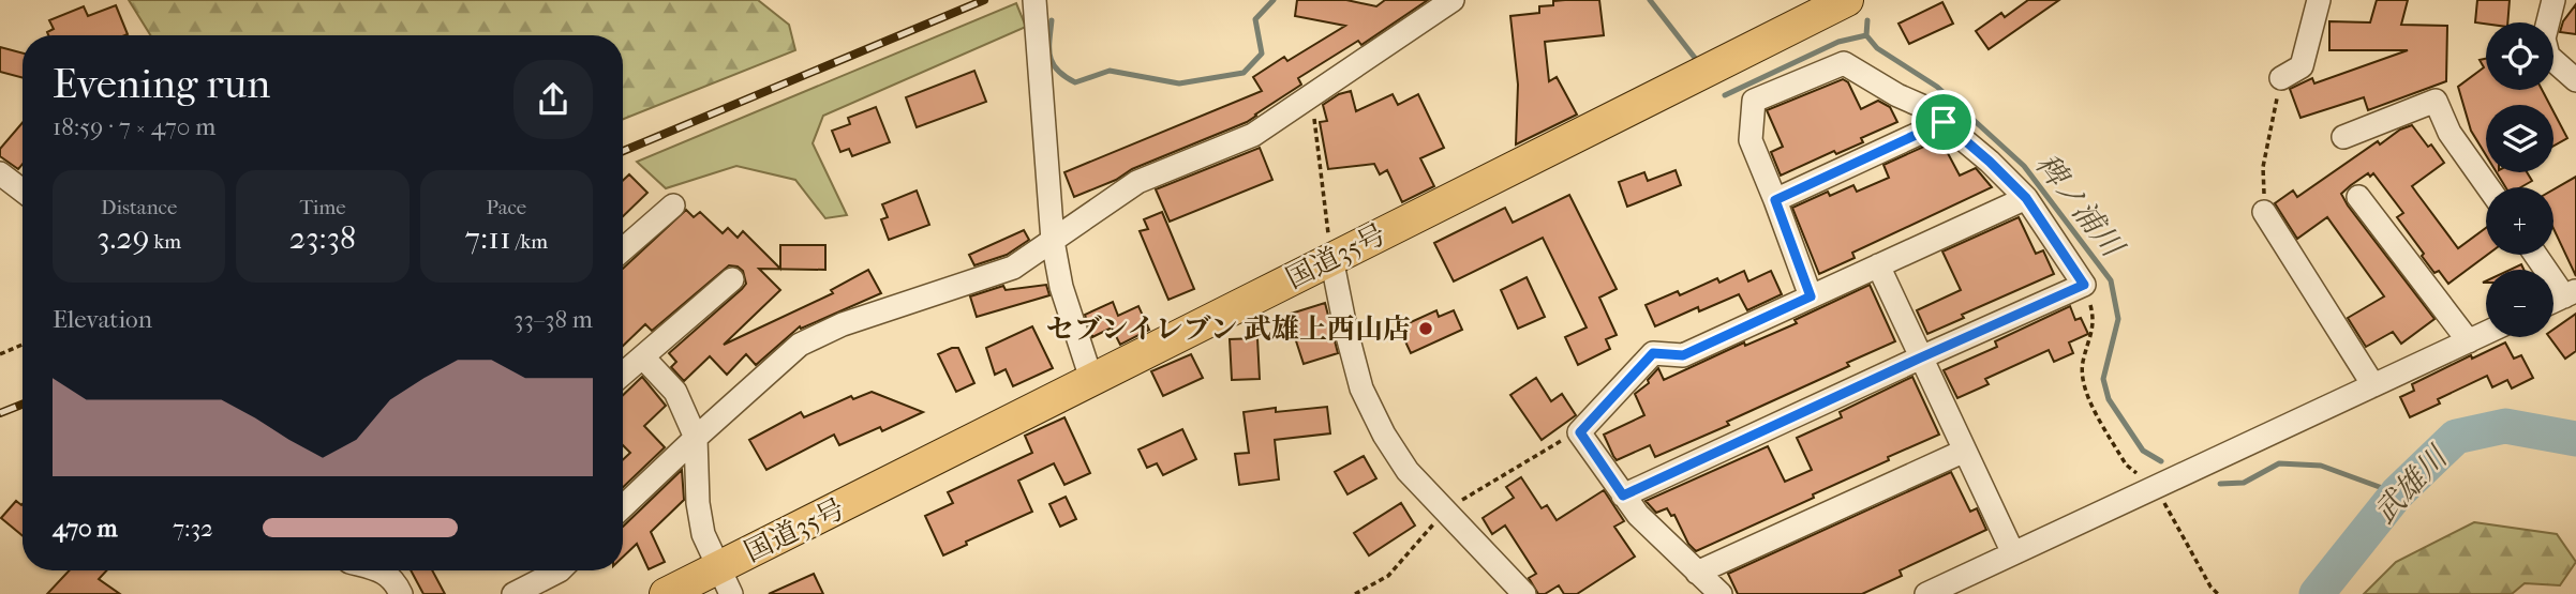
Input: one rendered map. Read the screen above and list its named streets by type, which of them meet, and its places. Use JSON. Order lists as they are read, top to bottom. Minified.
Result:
{"streets":{"highway":["国道35号"]},"water":["稗ノ浦川","武雄川"],"places":["セブンイレブン 武雄上西山店"],"page":{"map_buttons":["+","−"],"heading":["Evening run","18:59 · 7 × 470 m"],"stats":[["Distance","3.29 km"],["Time","23:38"],["Pace","7:11 /km"]],"chart":["Elevation","33–38 m"],"list":[{"name":"470 m","note":"7:32"}]}}
